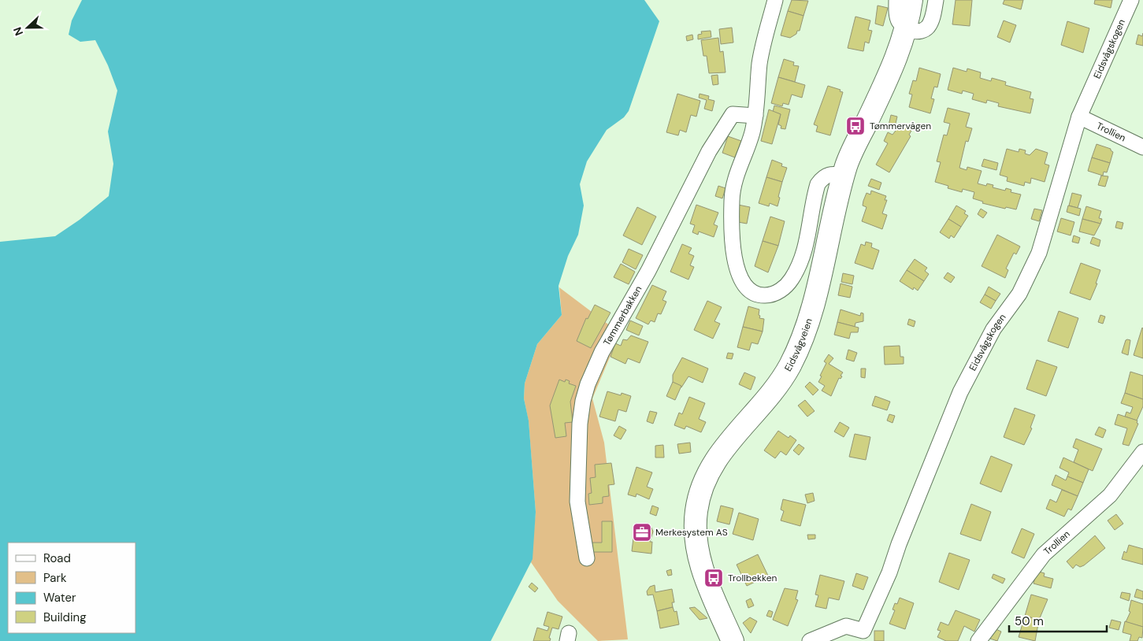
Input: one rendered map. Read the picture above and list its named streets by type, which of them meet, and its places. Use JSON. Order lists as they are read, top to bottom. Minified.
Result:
{"streets":{"main road":["Eidsvågveien"],"street":["Eidsvågskogen","Trollien","Tømmerbakken"]},"crossings":[["Eidsvågskogen","Trollien"]],"places":{"bus stop":["Tømmervågen","Trollbekken"],"office":["Merkesystem AS"]},"legend":["Road","Park","Water","Building"],"scale_bar":"50 m","north":"left"}
